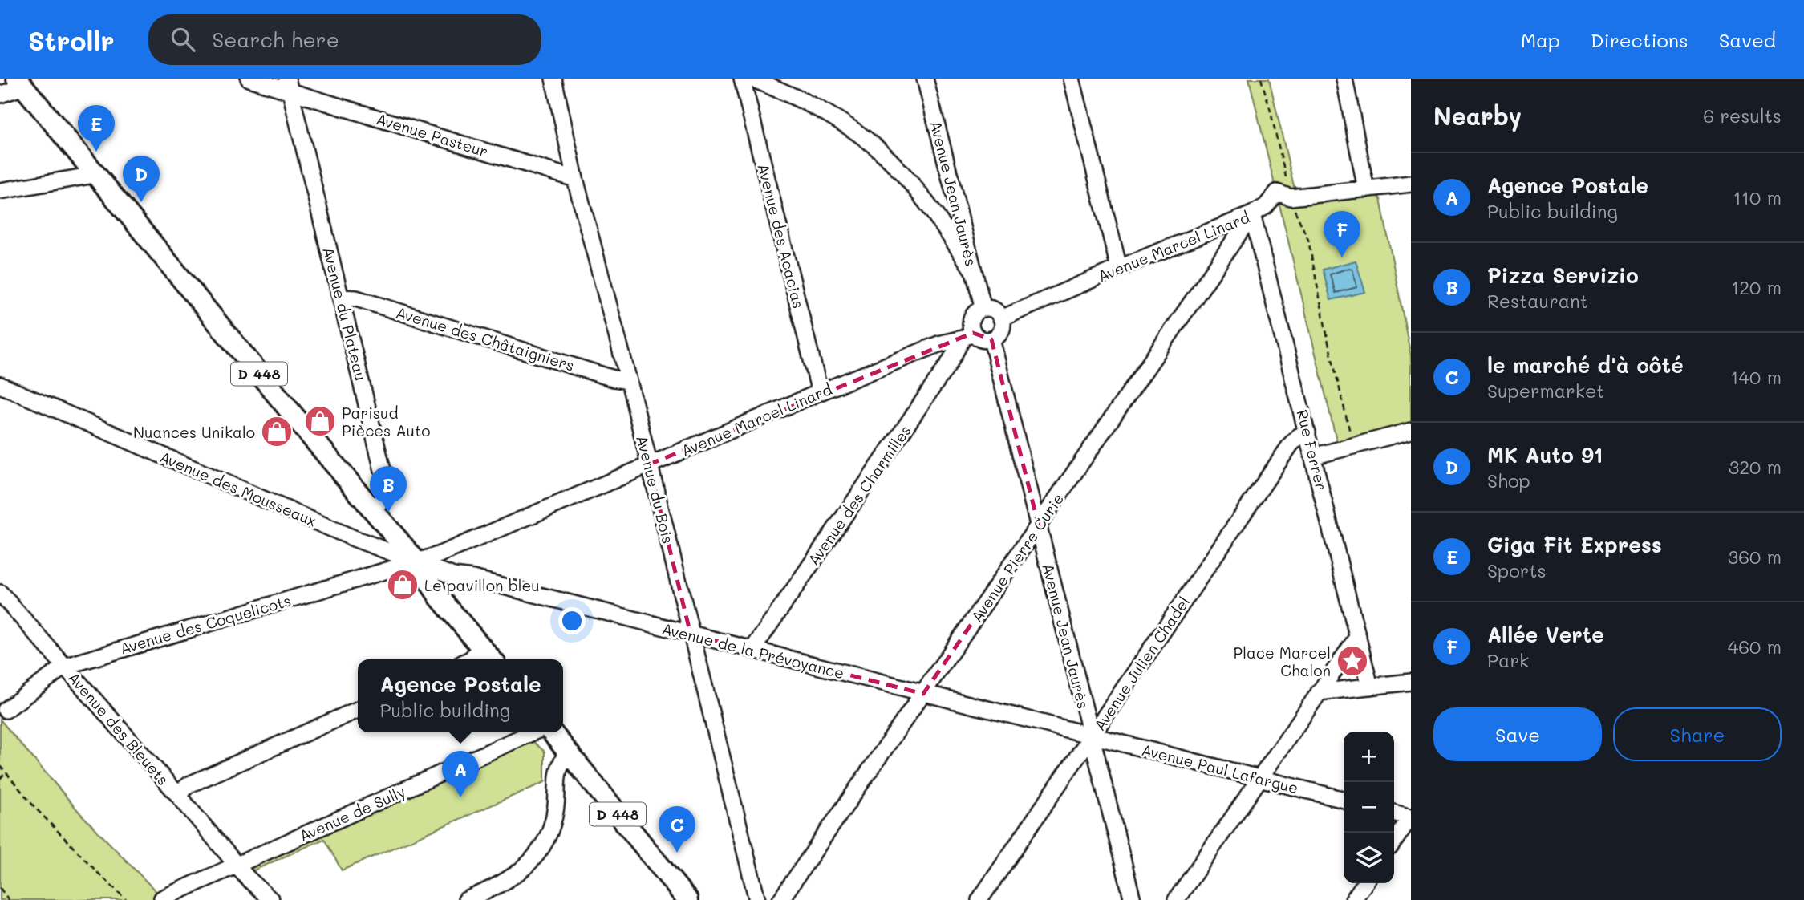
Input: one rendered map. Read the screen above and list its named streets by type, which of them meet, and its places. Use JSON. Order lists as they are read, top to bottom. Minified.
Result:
{"streets":{"main road":["D 448"],"street":["Avenue Pasteur","Avenue Jean Jaurès","Avenue des Acacias","Avenue Marcel Linard","Avenue du Plateau","Avenue des Châtaigniers","Rue Ferrer","Avenue des Mousseaux","Avenue du Bois","Avenue des Charmilles","Avenue Pierre Curie","Avenue des Coquelicots","Avenue de la Prévoyance","Avenue Julien Chadel","Avenue des Bleuets","Avenue Paul Lafargue","Avenue de Sully"]},"crossings":[["Avenue Pasteur","Avenue du Plateau"],["Avenue Pasteur","Avenue du Bois"],["Avenue Jean Jaurès","Avenue Marcel Linard"],["Avenue Jean Jaurès","Avenue des Charmilles"],["Avenue Jean Jaurès","Avenue Pierre Curie"],["Avenue Jean Jaurès","Avenue de la Prévoyance"],["Avenue Jean Jaurès","Avenue Julien Chadel"],["Avenue Jean Jaurès","Avenue Paul Lafargue"],["Avenue des Acacias","Avenue Marcel Linard"],["Avenue Marcel Linard","D 448"],["Avenue Marcel Linard","Rue Ferrer"],["Avenue Marcel Linard","Avenue des Mousseaux"],["Avenue Marcel Linard","Avenue du Bois"],["Avenue Marcel Linard","Avenue des Charmilles"],["Avenue Marcel Linard","Avenue Pierre Curie"],["Avenue Marcel Linard","Avenue des Coquelicots"],["Avenue Marcel Linard","Avenue de la Prévoyance"],["Avenue du Plateau","Avenue des Châtaigniers"],["Avenue du Plateau","D 448"],["Avenue des Châtaigniers","Avenue du Bois"],["D 448","Avenue des Mousseaux"],["D 448","Avenue des Coquelicots"],["D 448","Avenue de la Prévoyance"],["Rue Ferrer","Avenue Pierre Curie"],["Rue Ferrer","Avenue Julien Chadel"],["Avenue des Mousseaux","Avenue des Coquelicots"],["Avenue des Mousseaux","Avenue de la Prévoyance"],["Avenue du Bois","Avenue de la Prévoyance"],["Avenue des Charmilles","Avenue de la Prévoyance"],["Avenue Pierre Curie","Avenue de la Prévoyance"],["Avenue des Coquelicots","Avenue de la Prévoyance"],["Avenue des Coquelicots","Avenue des Bleuets"],["Avenue de la Prévoyance","Avenue Julien Chadel"],["Avenue de la Prévoyance","Avenue Paul Lafargue"],["Avenue Julien Chadel","Avenue Paul Lafargue"],["Avenue des Bleuets","Avenue de Sully"]],"places":{"shop":["Parisud Pièces Auto","Nuances Unikalo","Le pavillon bleu"],"place":["Place Marcel Chalon"]},"page":{"header":"Strollr","search":"Search here","nav":["Map","Directions","Saved"],"heading":["Nearby","6 results"],"pins":["E","D","F","B","A","C"],"list":[{"mark":"A","name":"Agence Postale","note":"Public building","value":"110 m"},{"mark":"B","name":"Pizza Servizio","note":"Restaurant","value":"120 m"},{"mark":"C","name":"le marché d'à côté","note":"Supermarket","value":"140 m"},{"mark":"D","name":"MK Auto 91","note":"Shop","value":"320 m"},{"mark":"E","name":"Giga Fit Express","note":"Sports","value":"360 m"},{"mark":"F","name":"Allée Verte","note":"Park","value":"460 m"}],"popup":["Agence Postale","Public building"],"buttons":["Save","Share"],"map_buttons":["+","−"]}}
